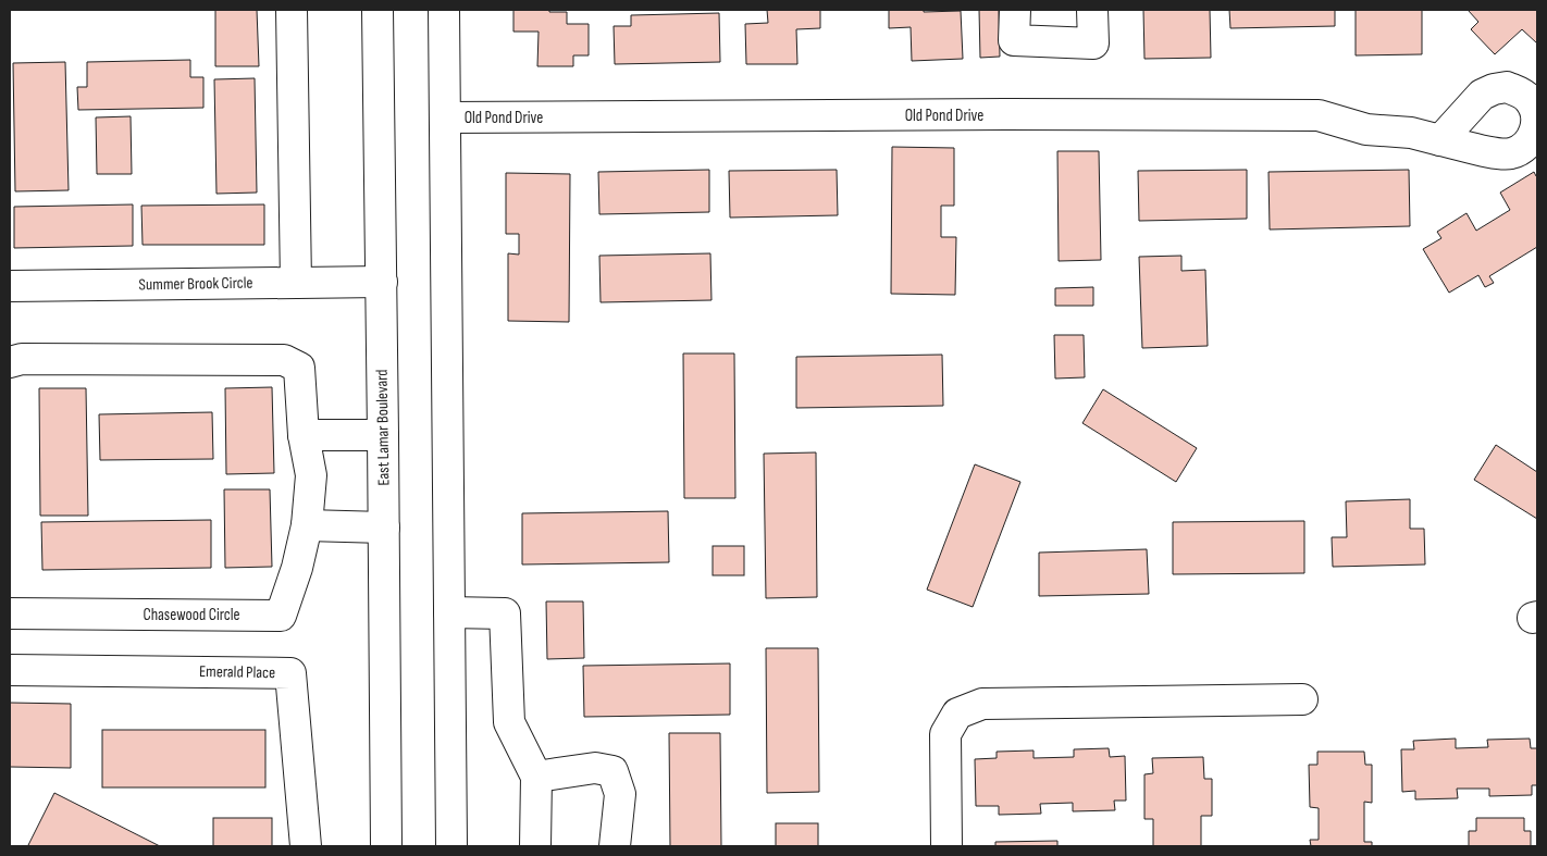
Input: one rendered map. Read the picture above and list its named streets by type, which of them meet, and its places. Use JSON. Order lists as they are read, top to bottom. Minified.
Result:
{"streets":{"main road":["Old Pond Drive","Summer Brook Circle","East Lamar Boulevard","Chasewood Circle","Emerald Place"]},"crossings":[["Summer Brook Circle","East Lamar Boulevard"]]}
